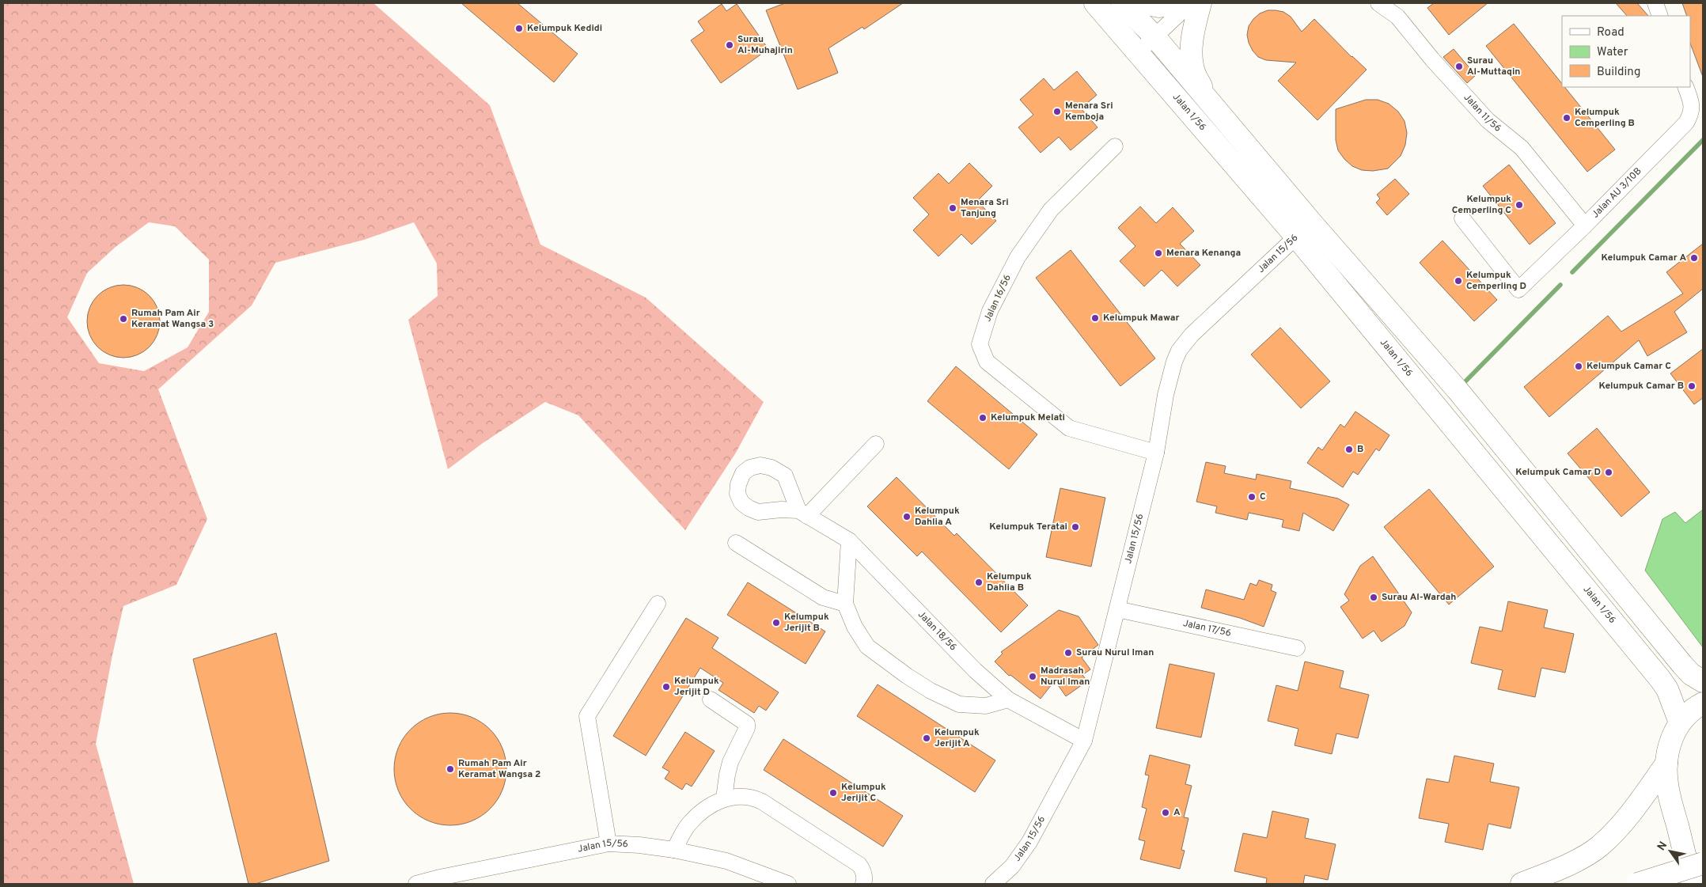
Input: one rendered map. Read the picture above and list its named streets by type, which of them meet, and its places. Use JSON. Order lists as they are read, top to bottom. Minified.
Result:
{"streets":{"main road":["Jalan 1/56"],"street":["Jalan 11/56","Jalan AU 3/10B","Jalan 15/56","Jalan 16/56","Jalan 17/56","Jalan 18/56"]},"crossings":[["Jalan 1/56","Jalan 15/56"],["Jalan 11/56","Jalan AU 3/10B"],["Jalan 15/56","Jalan 16/56"],["Jalan 15/56","Jalan 17/56"],["Jalan 15/56","Jalan 18/56"]],"places":["Kelumpuk Kedidi","Surau Al-Muhajirin","Surau Al-Muttaqin","Menara Sri Kemboja","Kelumpuk Cemperling B","Kelumpuk Cemperling C","Menara Sri Tanjung","Menara Kenanga","Kelumpuk Camar A","Kelumpuk Cemperling D","Kelumpuk Mawar","Rumah Pam Air Keramat Wangsa 3","Kelumpuk Camar C","Kelumpuk Camar B","Kelumpuk Melati","B","Kelumpuk Camar D","C","Kelumpuk Dahlia A","Kelumpuk Teratai","Kelumpuk Dahlia B","Surau Al-Wardah","Kelumpuk Jerijit B","Surau Nurul Iman","Madrasah Nurul Iman","Kelumpuk Jerijit D","Kelumpuk Jerijit A","Rumah Pam Air Keramat Wangsa 2","Kelumpuk Jerijit C","A"],"legend":["Road","Water","Building"],"north":"top left"}
